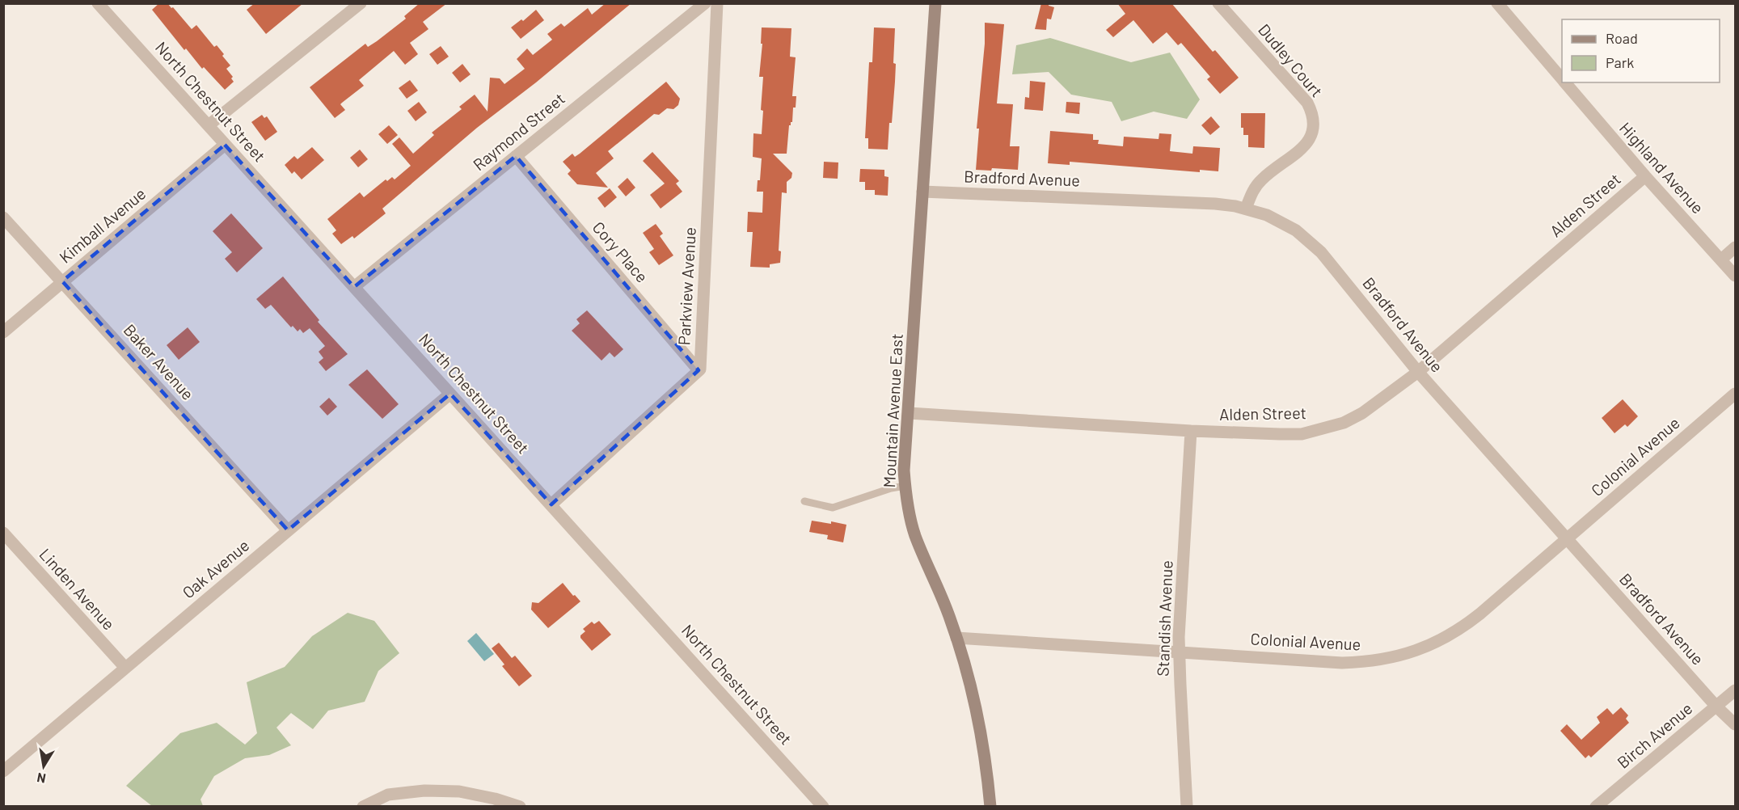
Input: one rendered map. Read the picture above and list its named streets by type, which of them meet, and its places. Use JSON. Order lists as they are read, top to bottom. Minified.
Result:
{"streets":{"street":["Dudley Court","North Chestnut Street","Raymond Street","Highland Avenue","Bradford Avenue","Alden Street","Kimball Avenue","Cory Place","Parkview Avenue","Baker Avenue","Mountain Avenue East","Colonial Avenue","Oak Avenue","Linden Avenue","Standish Avenue","Birch Avenue"]},"crossings":[["Dudley Court","Bradford Avenue"],["North Chestnut Street","Raymond Street"],["North Chestnut Street","Kimball Avenue"],["North Chestnut Street","Oak Avenue"],["Raymond Street","Cory Place"],["Highland Avenue","Alden Street"],["Bradford Avenue","Alden Street"],["Bradford Avenue","Mountain Avenue East"],["Bradford Avenue","Colonial Avenue"],["Bradford Avenue","Birch Avenue"],["Alden Street","Mountain Avenue East"],["Alden Street","Standish Avenue"],["Kimball Avenue","Baker Avenue"],["Cory Place","Parkview Avenue"],["Baker Avenue","Oak Avenue"],["Mountain Avenue East","Colonial Avenue"],["Colonial Avenue","Standish Avenue"],["Oak Avenue","Linden Avenue"]],"legend":["Road","Park"],"north":"bottom"}
